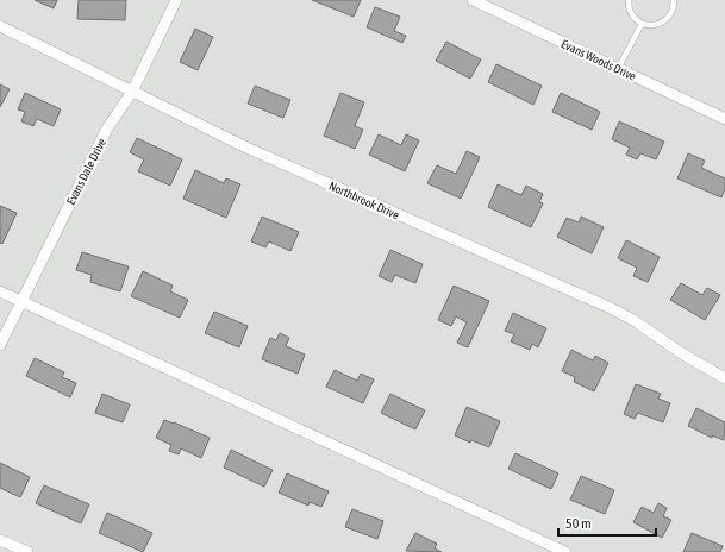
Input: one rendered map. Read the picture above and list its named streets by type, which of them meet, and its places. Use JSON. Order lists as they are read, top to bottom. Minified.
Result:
{"streets":{"street":["Evans Woods Drive","Evans Dale Drive","Northbrook Drive"]},"crossings":[["Evans Dale Drive","Northbrook Drive"]],"scale_bar":"50 m"}
